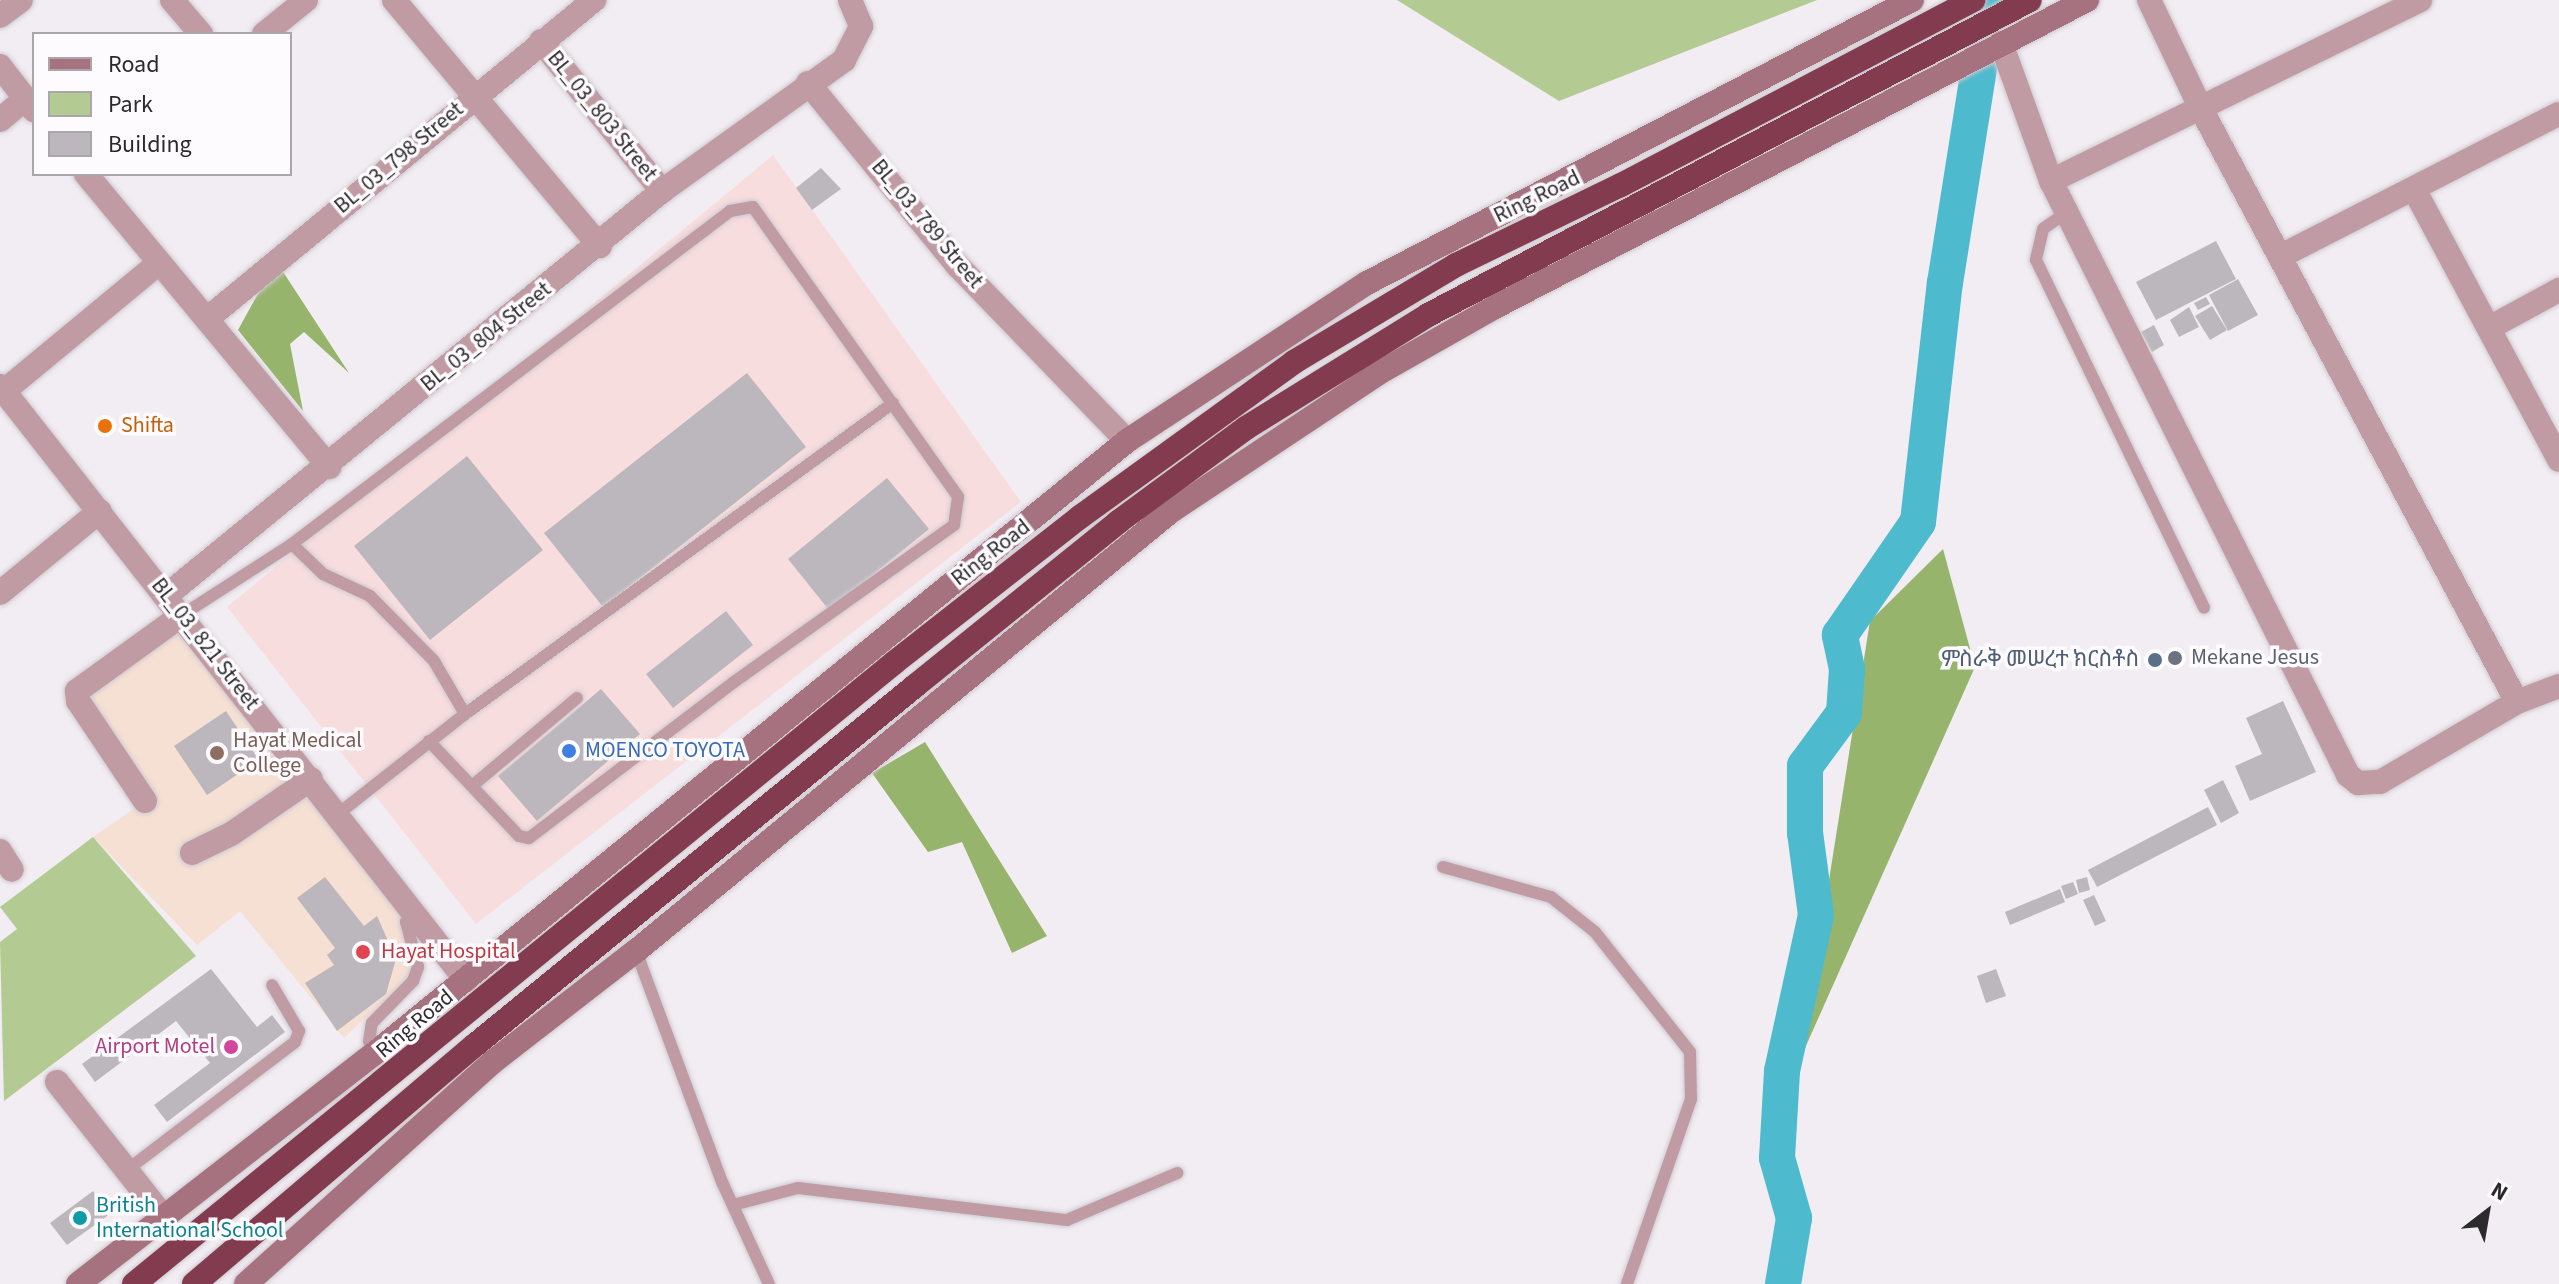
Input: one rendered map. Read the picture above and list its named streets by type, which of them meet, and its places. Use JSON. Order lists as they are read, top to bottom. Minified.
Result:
{"streets":{"highway":["Ring Road"],"street":["BL_03_803 Street","BL_03_798 Street","BL_03_789 Street","BL_03_804 Street","BL_03_821 Street"]},"crossings":[["BL_03_803 Street","BL_03_798 Street"],["BL_03_803 Street","BL_03_804 Street"],["Ring Road","BL_03_789 Street"],["Ring Road","BL_03_821 Street"],["BL_03_789 Street","BL_03_804 Street"],["BL_03_804 Street","BL_03_821 Street"]],"places":["Shifta","Mekane Jesus","ምስራቅ መሠረተ ክርስቶስ","MOENCO TOYOTA","Hayat Medical College","Hayat Hospital","Airport Motel","British International School"],"legend":["Road","Park","Building"],"north":"top right"}
